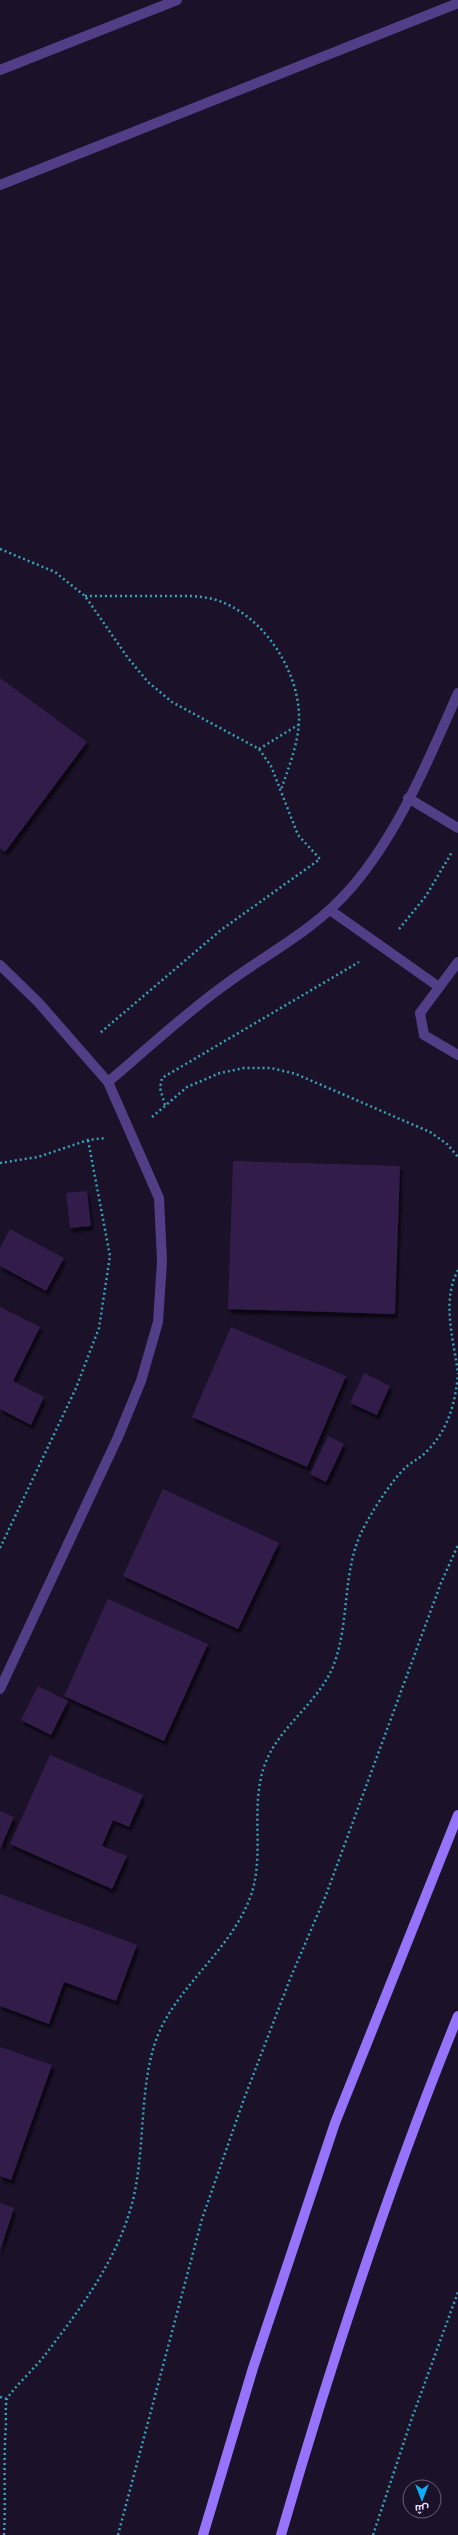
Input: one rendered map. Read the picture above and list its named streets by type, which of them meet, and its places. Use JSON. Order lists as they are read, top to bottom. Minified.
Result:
{"north":"bottom"}
